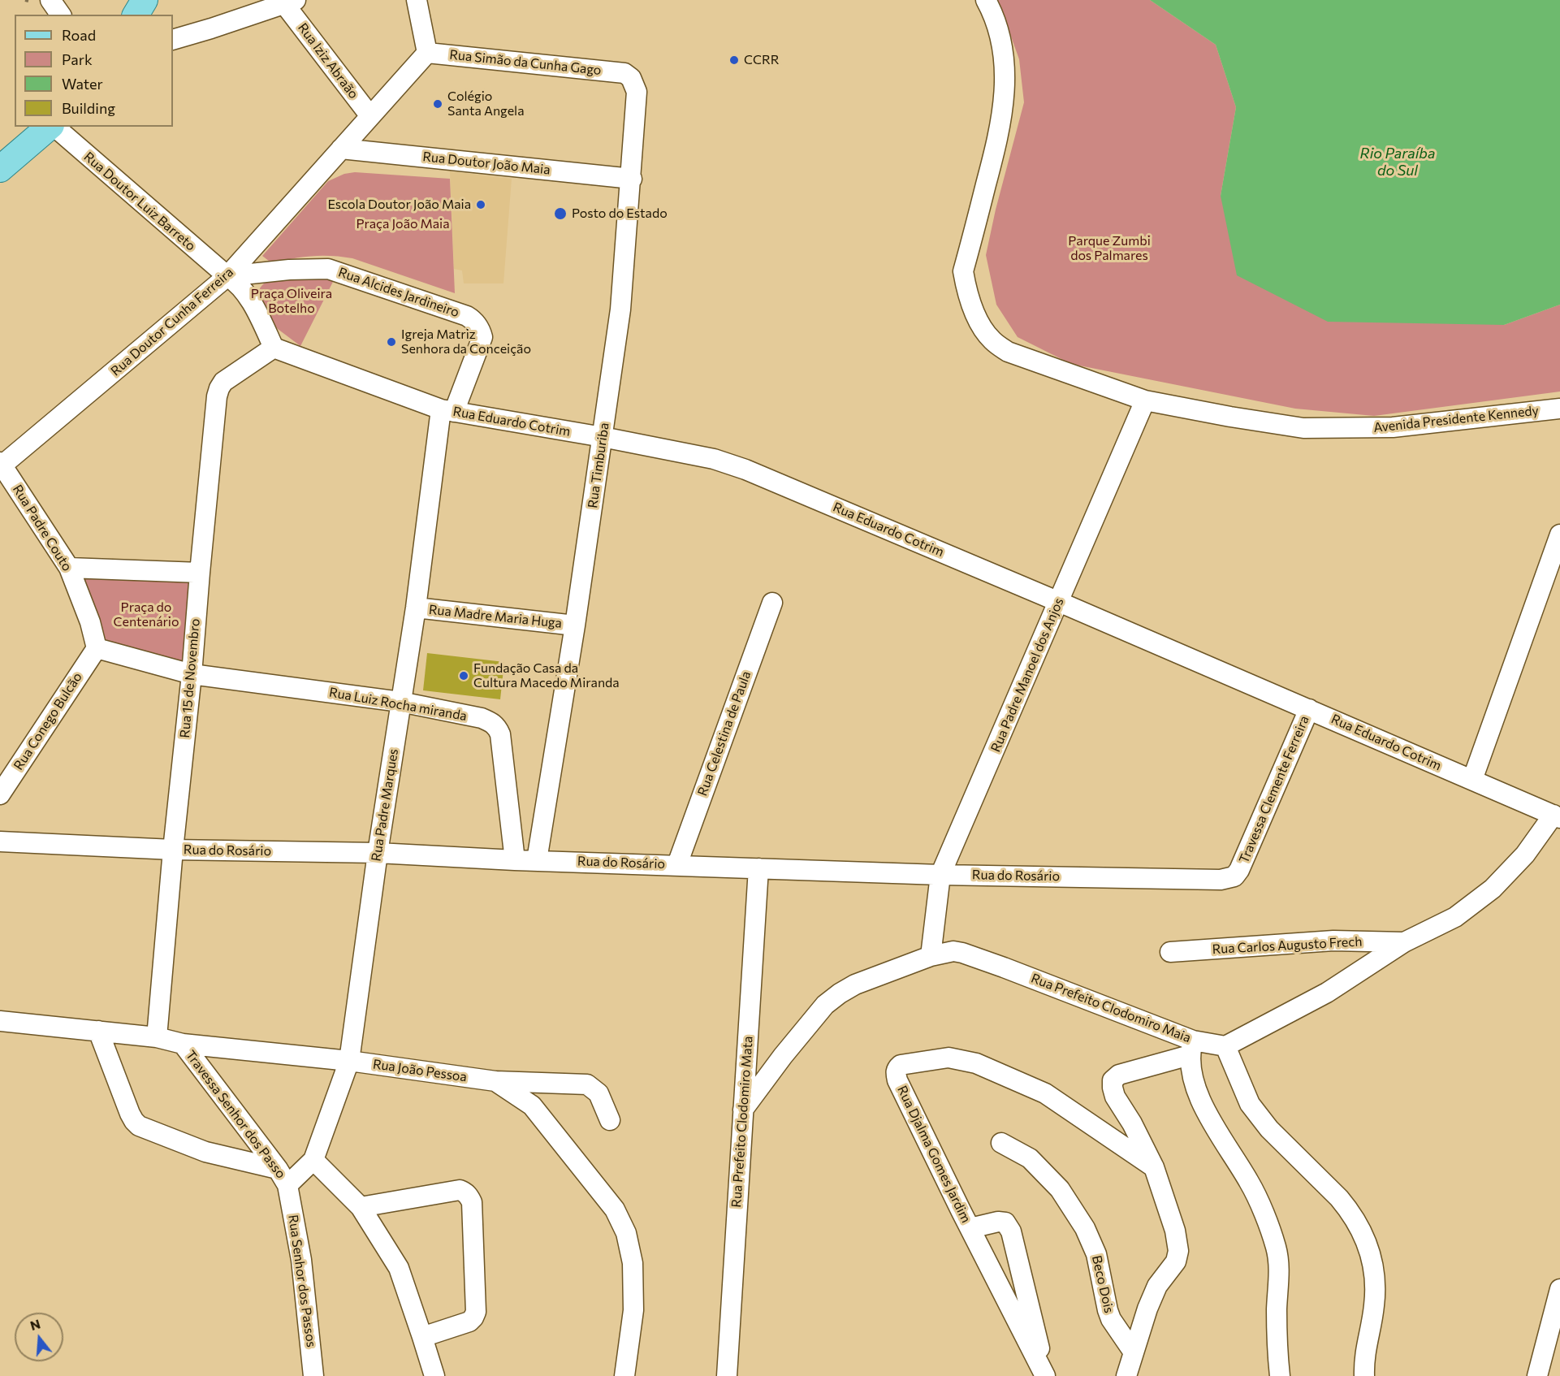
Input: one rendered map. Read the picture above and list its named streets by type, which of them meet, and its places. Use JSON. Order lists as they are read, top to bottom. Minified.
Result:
{"streets":{"street":["Rua Iziz Abraão","Rua Simão da Cunha Gago","Rua Doutor João Maia","Rua Doutor Luiz Barreto","Rua Alcides Jardineiro","Rua Doutor Cunha Ferreira","Avenida Presidente Kennedy","Rua Eduardo Cotrim","Rua Timburiba","Rua Padre Couto","Rua Madre Maria Huga","Rua Padre Manoel dos Anjos","Rua 15 de Novembro","Rua Luiz Rocha miranda","Rua Conego Bulcão","Rua Celestina de Paula","Travessa Clemente Ferreira","Rua Padre Marques","Rua do Rosário","Rua Carlos Augusto Frech","Rua Prefeito Clodomiro Maia","Rua João Pessoa","Travessa Senhor dos Passo","Rua Prefeito Clodomiro Mata","Rua Djalma Gomes Jardim","Rua Senhor dos Passos","Beco Dois"]},"crossings":[["Rua Iziz Abraão","Rua Doutor Cunha Ferreira"],["Rua Simão da Cunha Gago","Rua Doutor Cunha Ferreira"],["Rua Simão da Cunha Gago","Rua Timburiba"],["Rua Doutor João Maia","Rua Doutor Cunha Ferreira"],["Rua Doutor João Maia","Rua Timburiba"],["Rua Doutor Luiz Barreto","Rua Alcides Jardineiro"],["Rua Doutor Luiz Barreto","Rua Doutor Cunha Ferreira"],["Rua Alcides Jardineiro","Rua Doutor Cunha Ferreira"],["Rua Alcides Jardineiro","Rua Padre Marques"],["Rua Doutor Cunha Ferreira","Rua Padre Couto"],["Avenida Presidente Kennedy","Rua Padre Manoel dos Anjos"],["Rua Eduardo Cotrim","Rua Timburiba"],["Rua Eduardo Cotrim","Rua Padre Manoel dos Anjos"],["Rua Eduardo Cotrim","Rua 15 de Novembro"],["Rua Eduardo Cotrim","Travessa Clemente Ferreira"],["Rua Eduardo Cotrim","Rua Padre Marques"],["Rua Timburiba","Rua Madre Maria Huga"],["Rua Timburiba","Rua do Rosário"],["Rua Padre Couto","Rua Conego Bulcão"],["Rua Madre Maria Huga","Rua Padre Marques"],["Rua Padre Manoel dos Anjos","Rua do Rosário"],["Rua Padre Manoel dos Anjos","Rua Prefeito Clodomiro Maia"],["Rua 15 de Novembro","Rua Luiz Rocha miranda"],["Rua 15 de Novembro","Rua do Rosário"],["Rua 15 de Novembro","Rua João Pessoa"],["Rua Luiz Rocha miranda","Rua Padre Marques"],["Rua Luiz Rocha miranda","Rua do Rosário"],["Rua Celestina de Paula","Rua do Rosário"],["Travessa Clemente Ferreira","Rua do Rosário"],["Rua Padre Marques","Rua do Rosário"],["Rua Padre Marques","Rua João Pessoa"],["Rua Padre Marques","Travessa Senhor dos Passo"],["Rua Padre Marques","Rua Senhor dos Passos"],["Rua do Rosário","Rua Prefeito Clodomiro Mata"],["Rua Prefeito Clodomiro Maia","Rua Prefeito Clodomiro Mata"],["Rua João Pessoa","Travessa Senhor dos Passo"],["Travessa Senhor dos Passo","Rua Senhor dos Passos"]],"water":["Rio Paraíba do Sul"],"parks":["Praça João Maia","Parque Zumbi dos Palmares","Praça Oliveira Botelho","Praça do Centenário"],"places":["CCRR","Colégio Santa Angela","Escola Doutor João Maia","Posto do Estado","Igreja Matriz Senhora da Conceição","Fundação Casa da Cultura Macedo Miranda"],"legend":["Road","Park","Water","Building"],"north":"top"}
